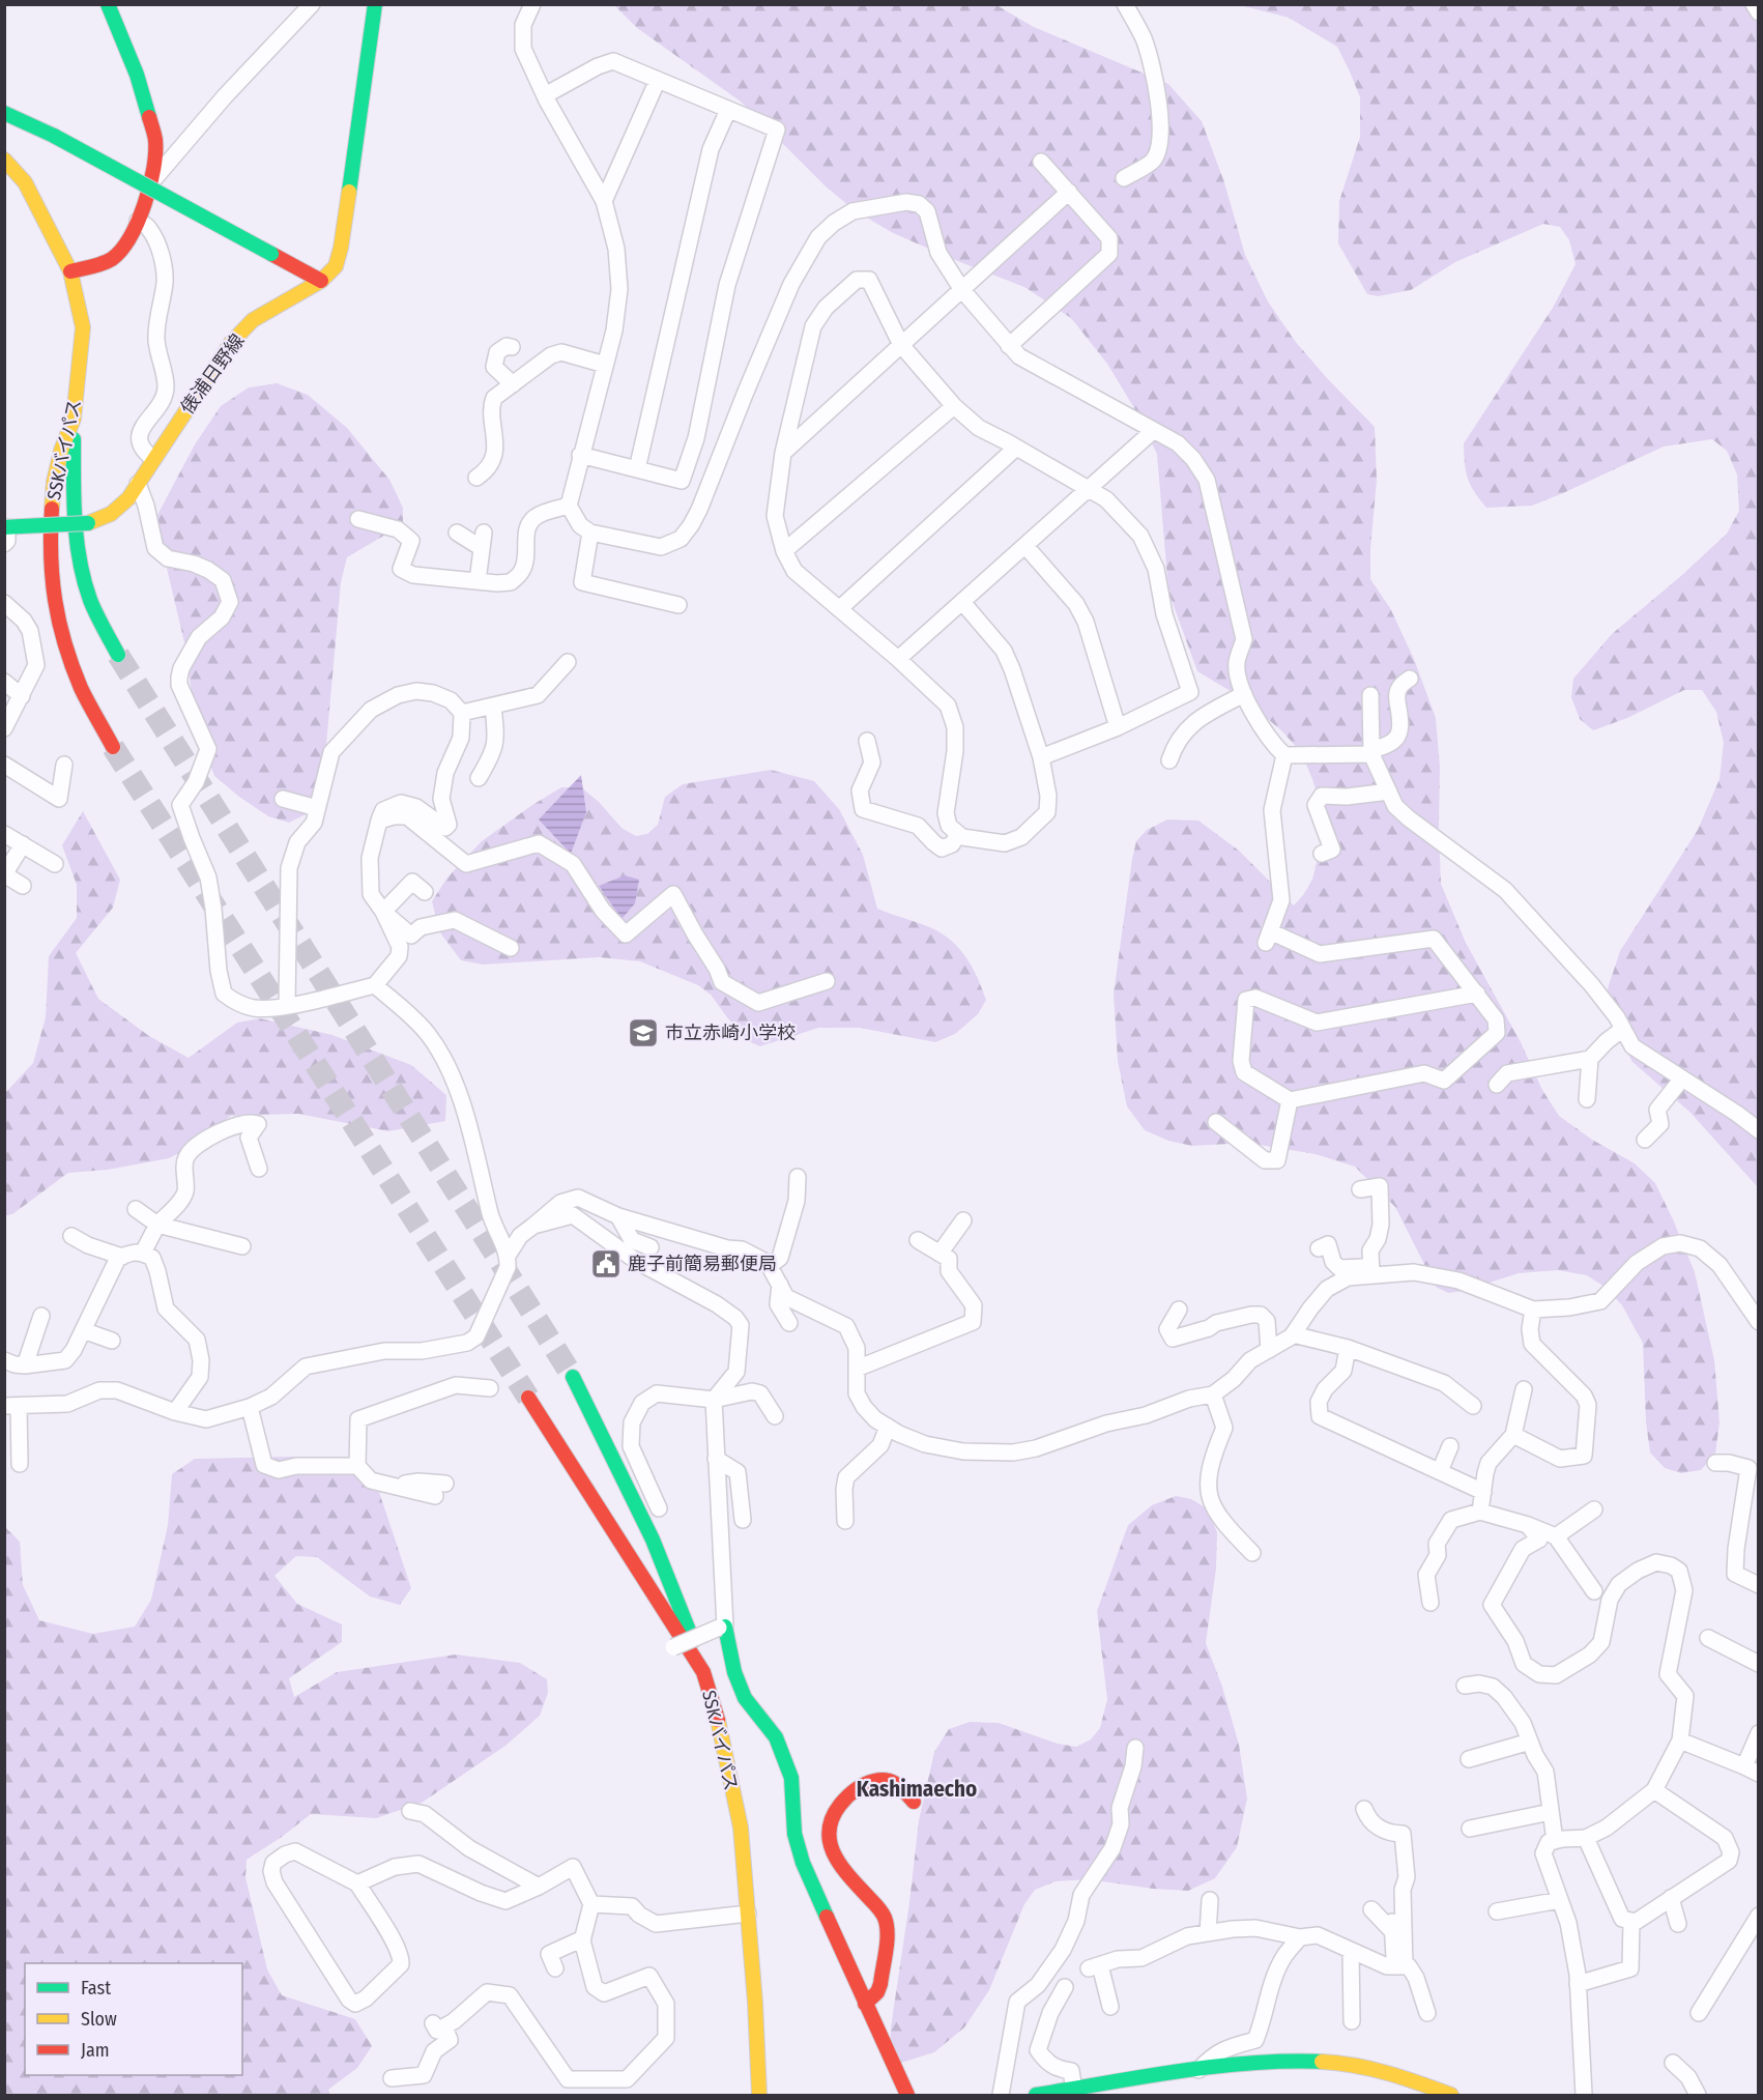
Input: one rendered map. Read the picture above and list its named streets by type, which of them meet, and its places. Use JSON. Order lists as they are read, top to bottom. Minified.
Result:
{"streets":{"street":["俵浦日野線","SSKバイパス"]},"districts":["Kashimaecho"],"places":{"school or university":["市立赤崎小学校"],"public building":["鹿子前簡易郵便局"]},"legend":["Fast","Slow","Jam"]}
